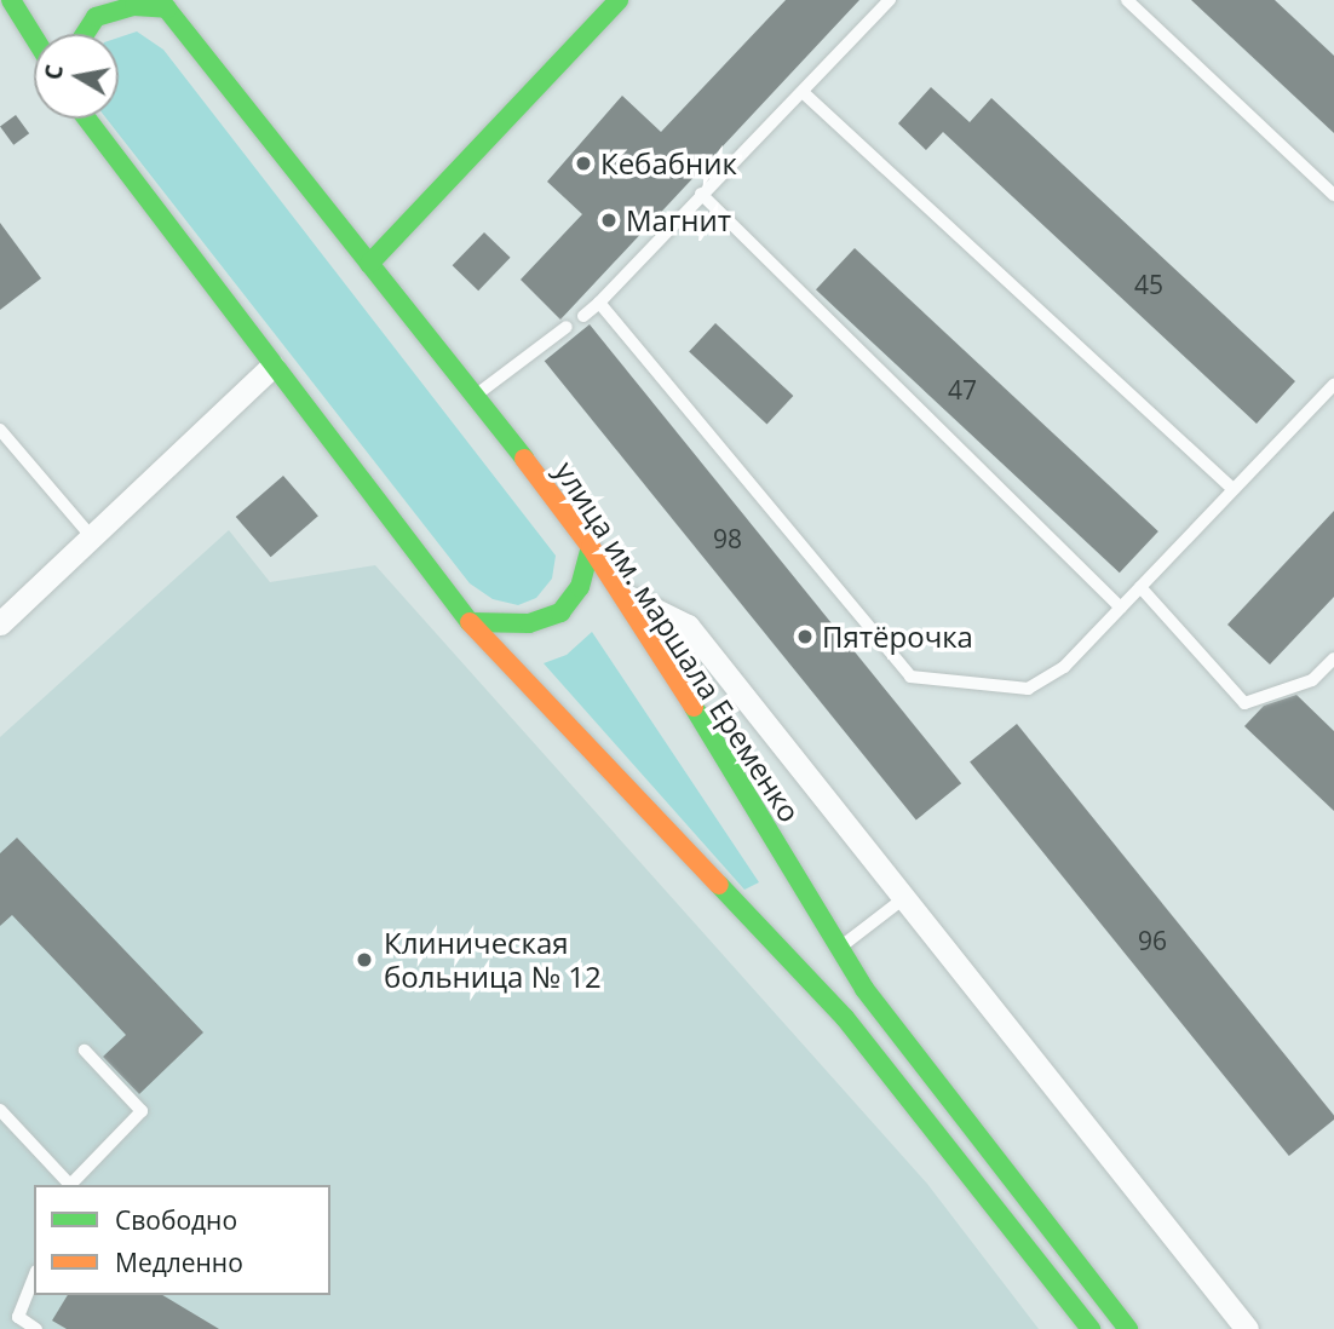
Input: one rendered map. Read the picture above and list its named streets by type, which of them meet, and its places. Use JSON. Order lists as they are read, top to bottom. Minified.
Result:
{"streets":{"main road":["улица им. маршала Еременко"]},"places":["Кебабник","Магнит","Пятёрочка","Клиническая больница № 12"],"house_numbers":["45","47","98","96"],"legend":["Свободно","Медленно"],"north":"left"}
